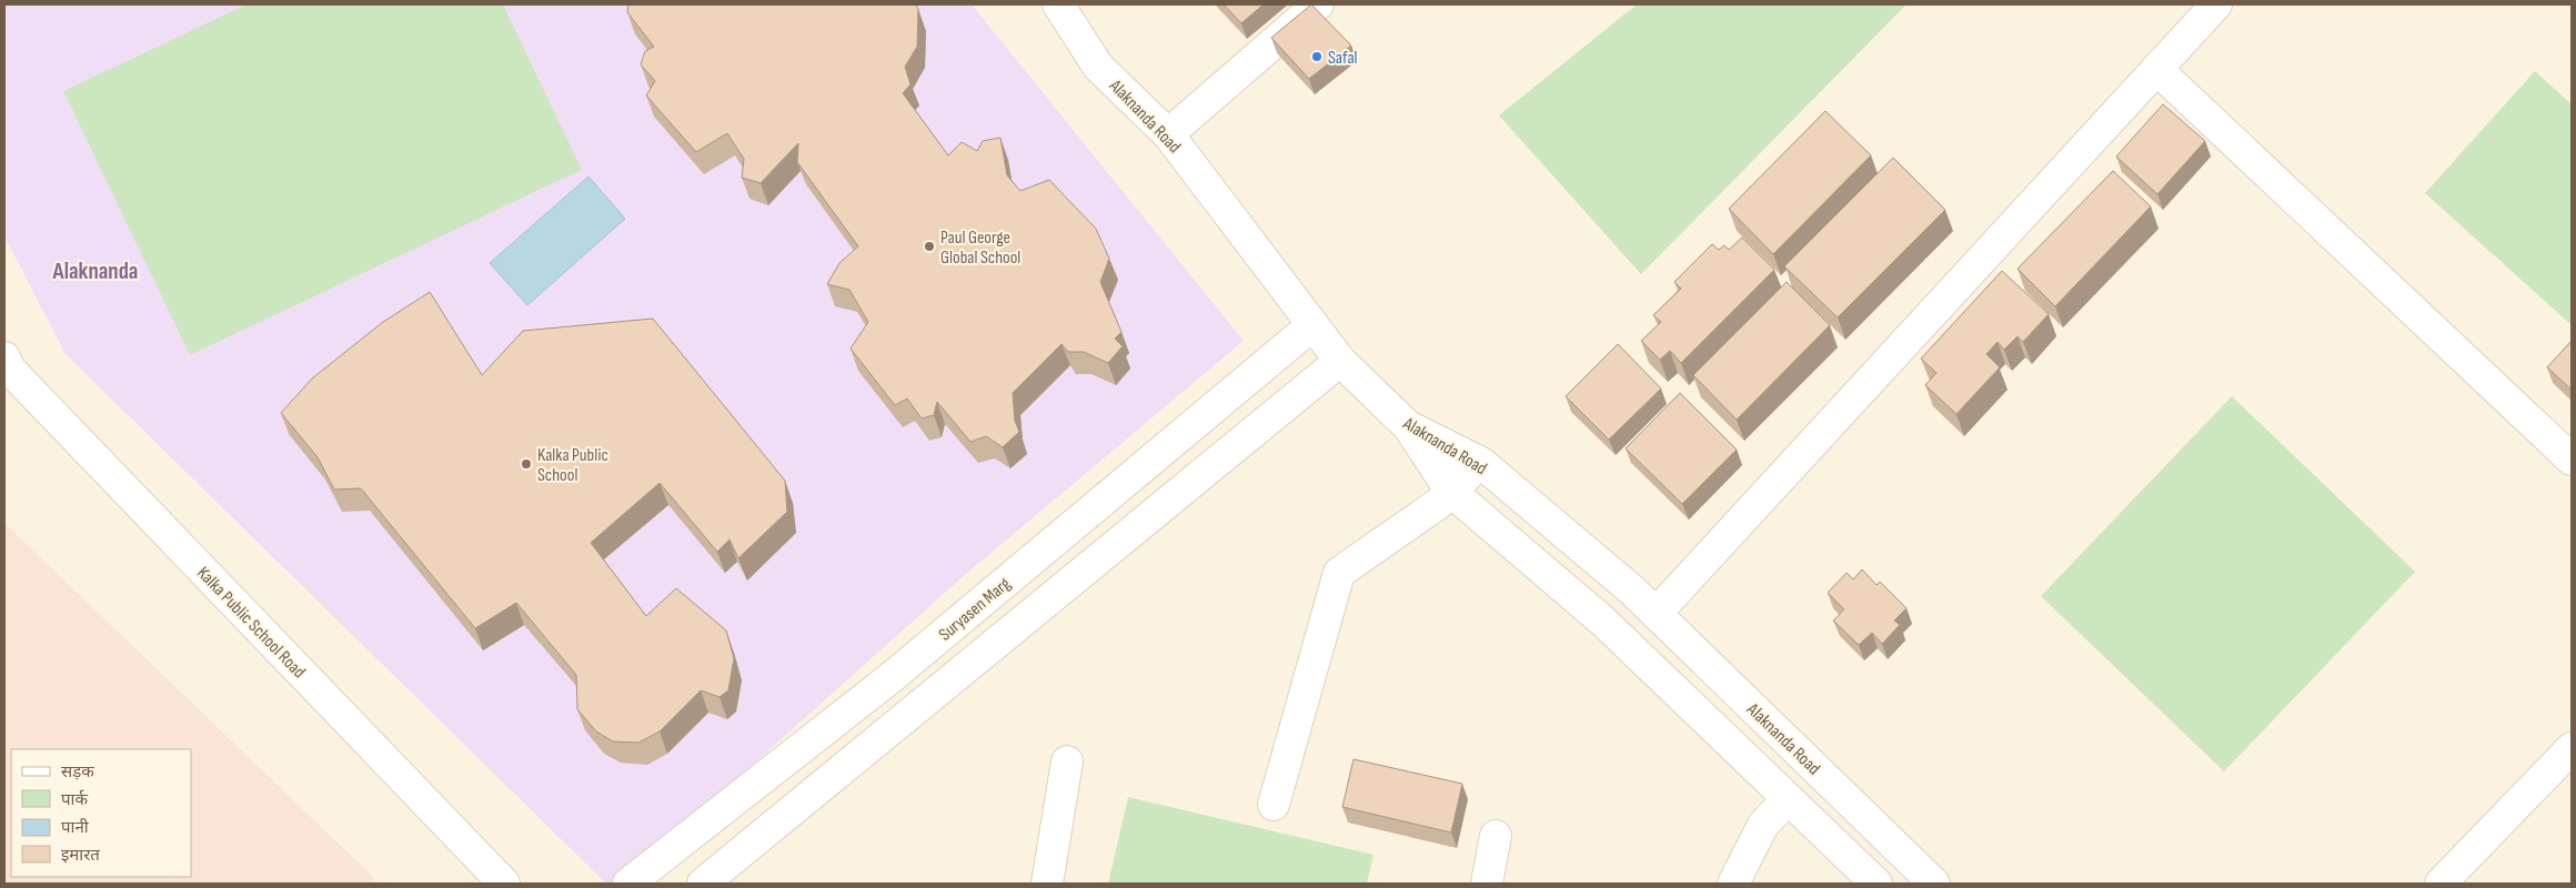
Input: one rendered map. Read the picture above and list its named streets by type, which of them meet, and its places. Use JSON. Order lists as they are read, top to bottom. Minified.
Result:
{"streets":{"street":["Alaknanda Road","Suryasen Marg","Kalka Public School Road"]},"crossings":[["Alaknanda Road","Suryasen Marg"]],"districts":["Alaknanda"],"places":["Safal","Paul George Global School","Kalka Public School"],"legend":["सड़क","पार्क","पानी","इमारत"]}
